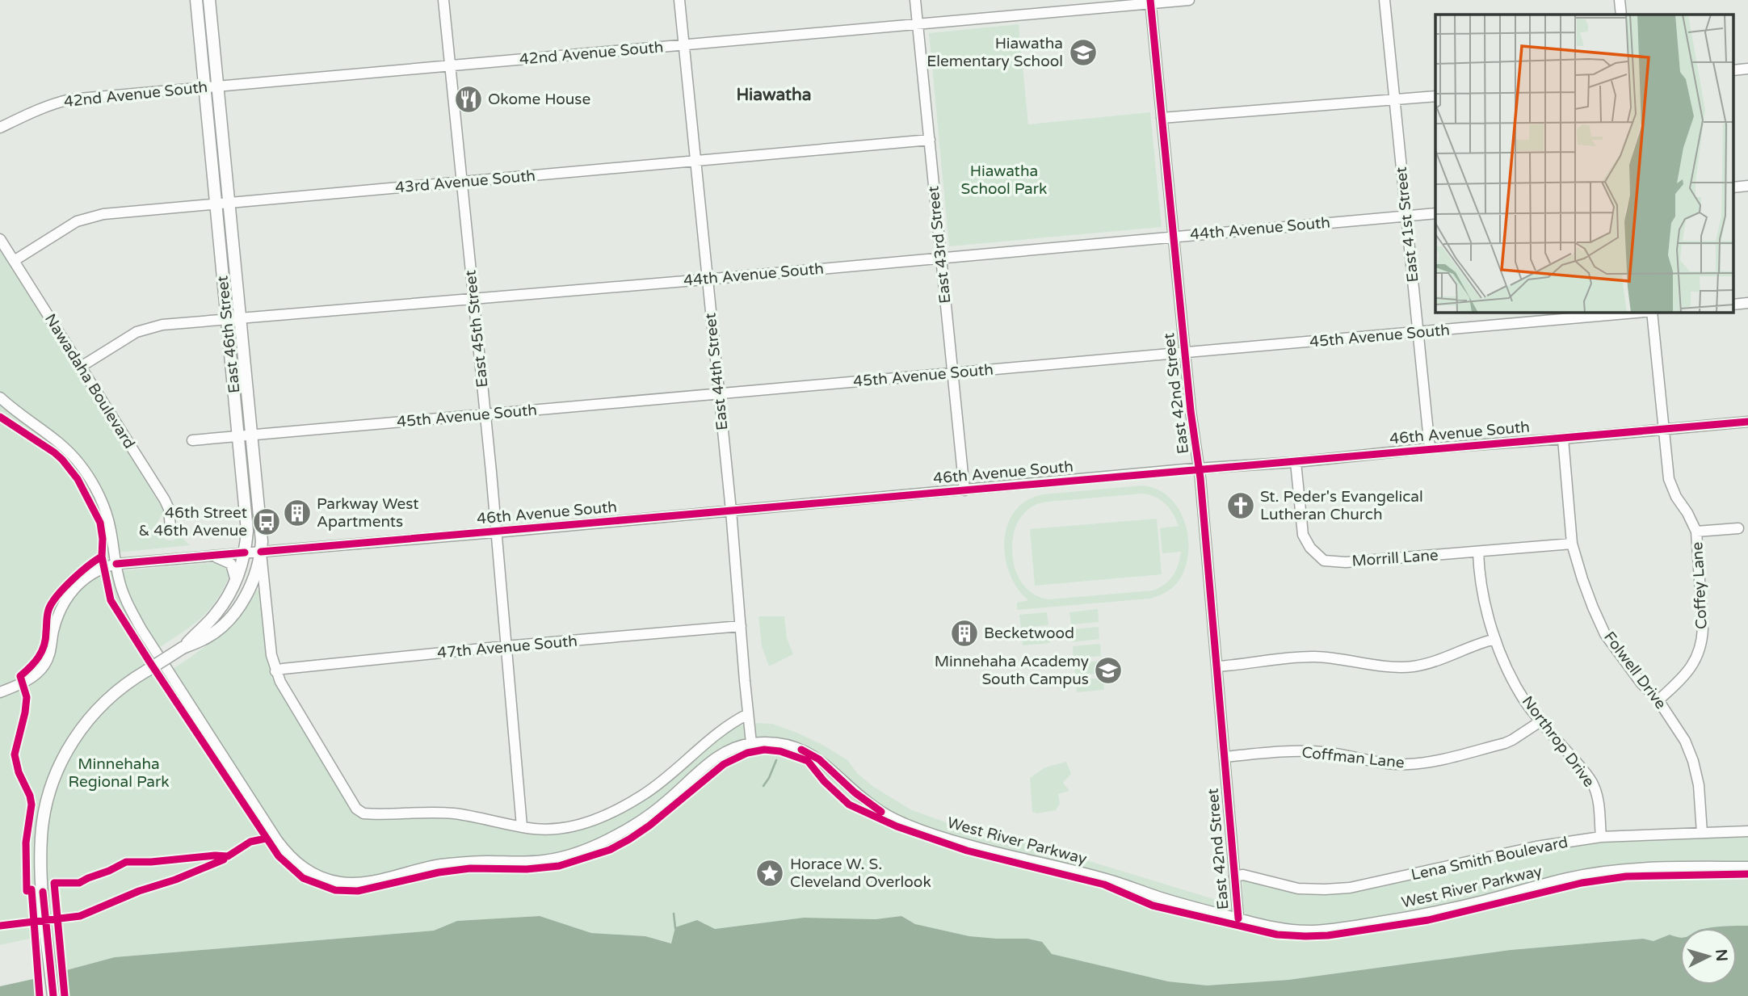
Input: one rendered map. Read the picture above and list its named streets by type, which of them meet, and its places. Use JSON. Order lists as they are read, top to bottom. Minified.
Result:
{"streets":{"main road":["East 46th Street"],"street":["42nd Avenue South","43rd Avenue South","East 41st Street","44th Avenue South","East 43rd Street","East 45th Street","45th Avenue South","East 44th Street","Nawadaha Boulevard","East 42nd Street","46th Avenue South","Morrill Lane","Coffey Lane","47th Avenue South","Folwell Drive","Northrop Drive","Coffman Lane","West River Parkway","Lena Smith Boulevard"]},"crossings":[["42nd Avenue South","East 43rd Street"],["42nd Avenue South","East 45th Street"],["42nd Avenue South","East 46th Street"],["42nd Avenue South","East 44th Street"],["42nd Avenue South","East 42nd Street"],["43rd Avenue South","East 43rd Street"],["43rd Avenue South","East 45th Street"],["43rd Avenue South","East 46th Street"],["43rd Avenue South","East 44th Street"],["43rd Avenue South","Nawadaha Boulevard"],["East 41st Street","44th Avenue South"],["East 41st Street","45th Avenue South"],["East 41st Street","46th Avenue South"],["44th Avenue South","East 43rd Street"],["44th Avenue South","East 45th Street"],["44th Avenue South","East 46th Street"],["44th Avenue South","East 44th Street"],["44th Avenue South","Nawadaha Boulevard"],["44th Avenue South","East 42nd Street"],["East 43rd Street","45th Avenue South"],["East 43rd Street","46th Avenue South"],["East 45th Street","45th Avenue South"],["East 45th Street","46th Avenue South"],["East 45th Street","47th Avenue South"],["East 46th Street","45th Avenue South"],["East 46th Street","46th Avenue South"],["East 46th Street","47th Avenue South"],["45th Avenue South","East 44th Street"],["45th Avenue South","East 42nd Street"],["East 44th Street","46th Avenue South"],["East 44th Street","47th Avenue South"],["East 44th Street","West River Parkway"],["East 42nd Street","46th Avenue South"],["East 42nd Street","Coffman Lane"],["East 42nd Street","West River Parkway"],["East 42nd Street","Lena Smith Boulevard"],["46th Avenue South","Morrill Lane"],["46th Avenue South","Coffey Lane"],["46th Avenue South","Folwell Drive"],["46th Avenue South","West River Parkway"],["Morrill Lane","Folwell Drive"],["Morrill Lane","Northrop Drive"],["Coffey Lane","Folwell Drive"],["Folwell Drive","Lena Smith Boulevard"],["Northrop Drive","Coffman Lane"],["Northrop Drive","Lena Smith Boulevard"]],"districts":["Hiawatha"],"parks":["Hiawatha School Park","Minnehaha Regional Park"],"places":{"school or university":["Hiawatha Elementary School","Minnehaha Academy South Campus"],"restaurant":["Okome House"],"church":["St. Peder's Evangelical Lutheran Church"],"building":["Parkway West Apartments","Becketwood"],"bus stop":["46th Street & 46th Avenue"],"place":["Horace W. S. Cleveland Overlook"]},"north":"right"}
